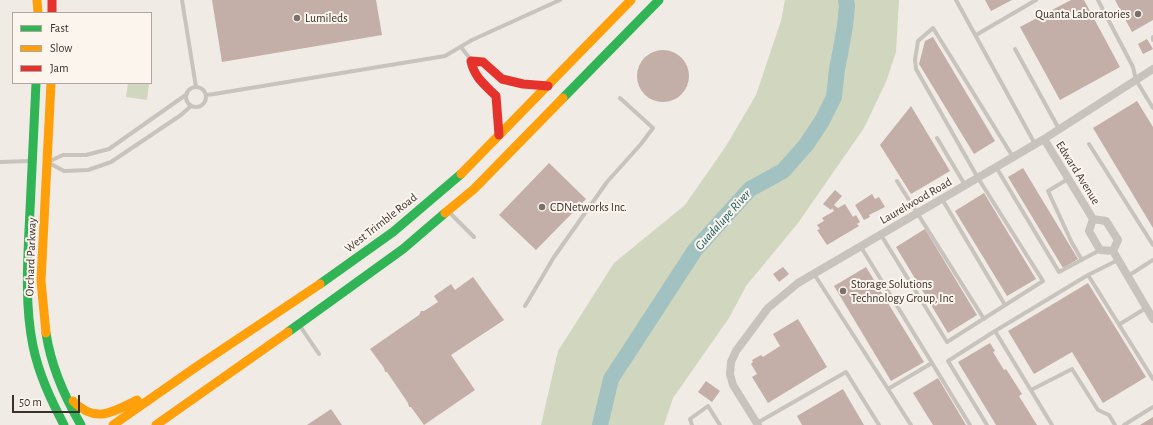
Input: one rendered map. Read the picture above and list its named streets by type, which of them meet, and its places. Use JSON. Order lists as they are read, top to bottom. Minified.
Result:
{"streets":{"main road":["West Trimble Road","Orchard Parkway"],"street":["Edward Avenue","Laurelwood Road"]},"crossings":[["Edward Avenue","Laurelwood Road"]],"water":["Guadalupe River"],"places":["Quanta Laboratories","Lumileds","CDNetworks Inc.","Storage Solutions Technology Group, Inc"],"legend":["Fast","Slow","Jam"],"scale_bar":"50 m"}
